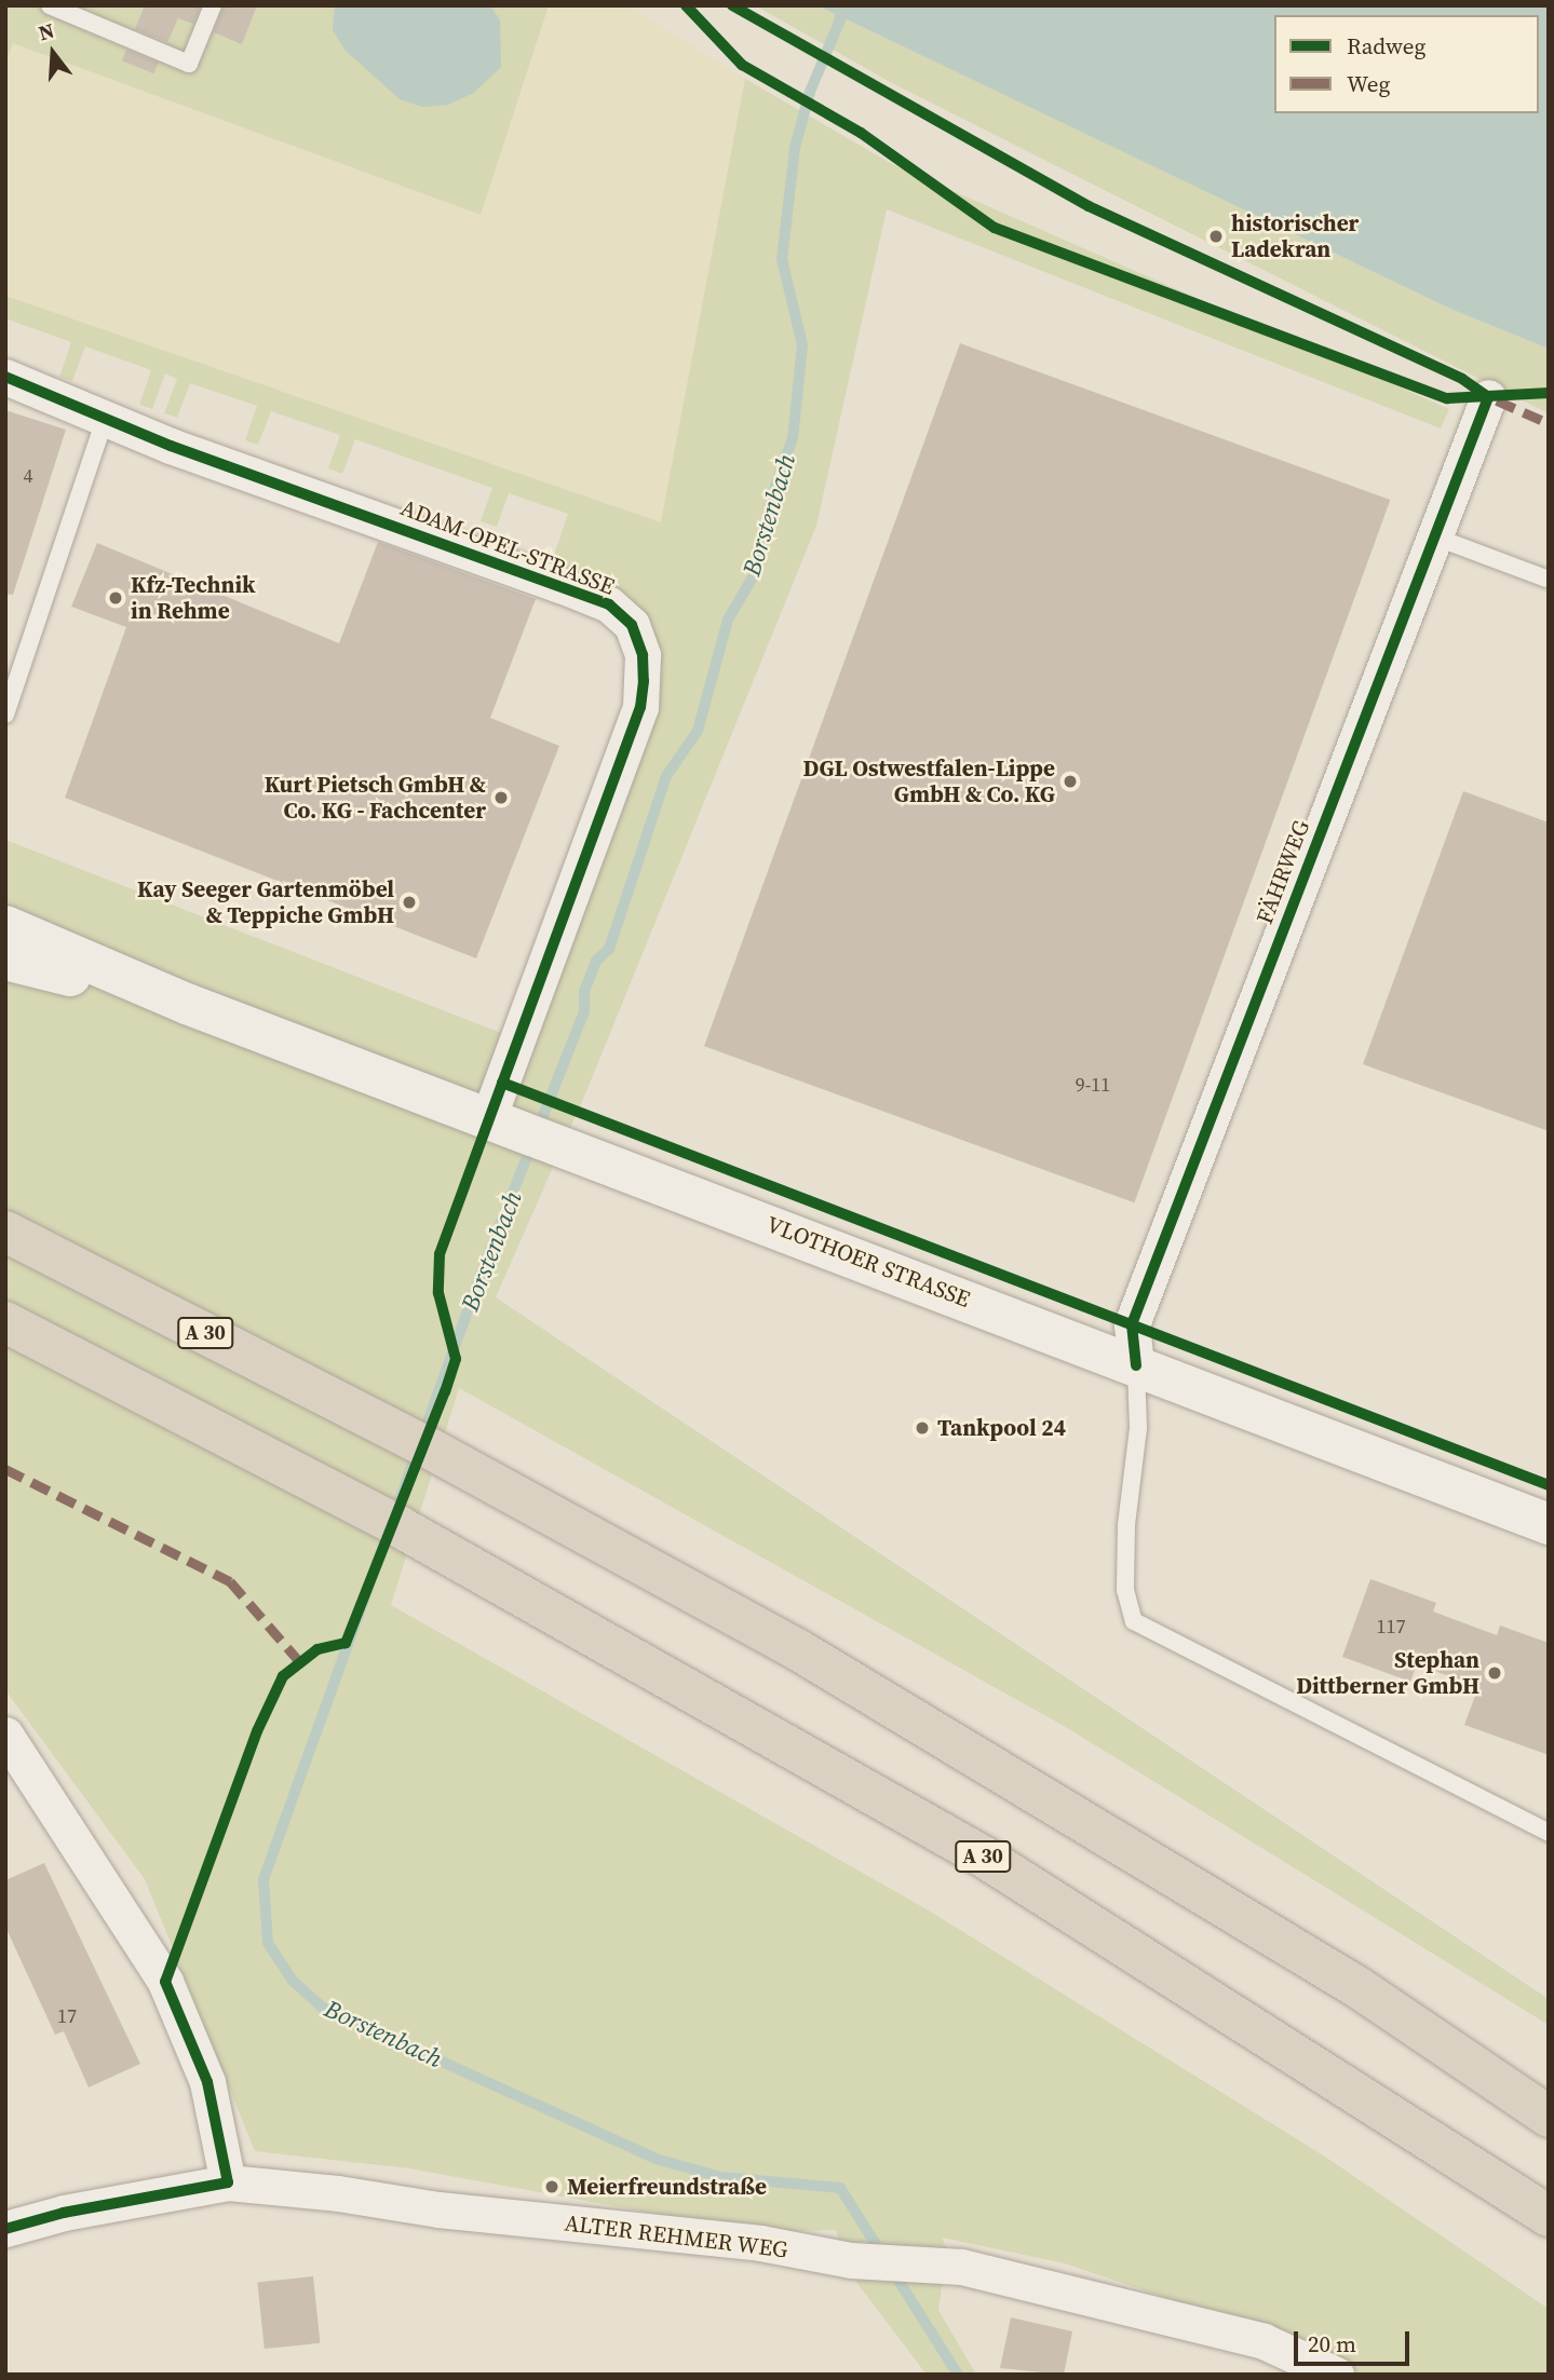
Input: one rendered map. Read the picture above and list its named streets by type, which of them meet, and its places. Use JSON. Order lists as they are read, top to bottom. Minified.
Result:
{"streets":{"highway":["A 30"],"main road":["VLOTHOER STRASSE"],"street":["ADAM-OPEL-STRASSE","FÄHRWEG","ALTER REHMER WEG"]},"crossings":[["ADAM-OPEL-STRASSE","VLOTHOER STRASSE"],["FÄHRWEG","VLOTHOER STRASSE"]],"water":["Borstenbach"],"places":["historischer Ladekran","Kfz-Technik in Rehme","DGL Ostwestfalen-Lippe GmbH & Co. KG","Kurt Pietsch GmbH & Co. KG - Fachcenter","Kay Seeger Gartenmöbel & Teppiche GmbH","Tankpool 24","Stephan Dittberner GmbH","Meierfreundstraße"],"house_numbers":["4","9-11","117","17"],"legend":["Radweg","Weg"],"scale_bar":"20 m","north":"top"}
